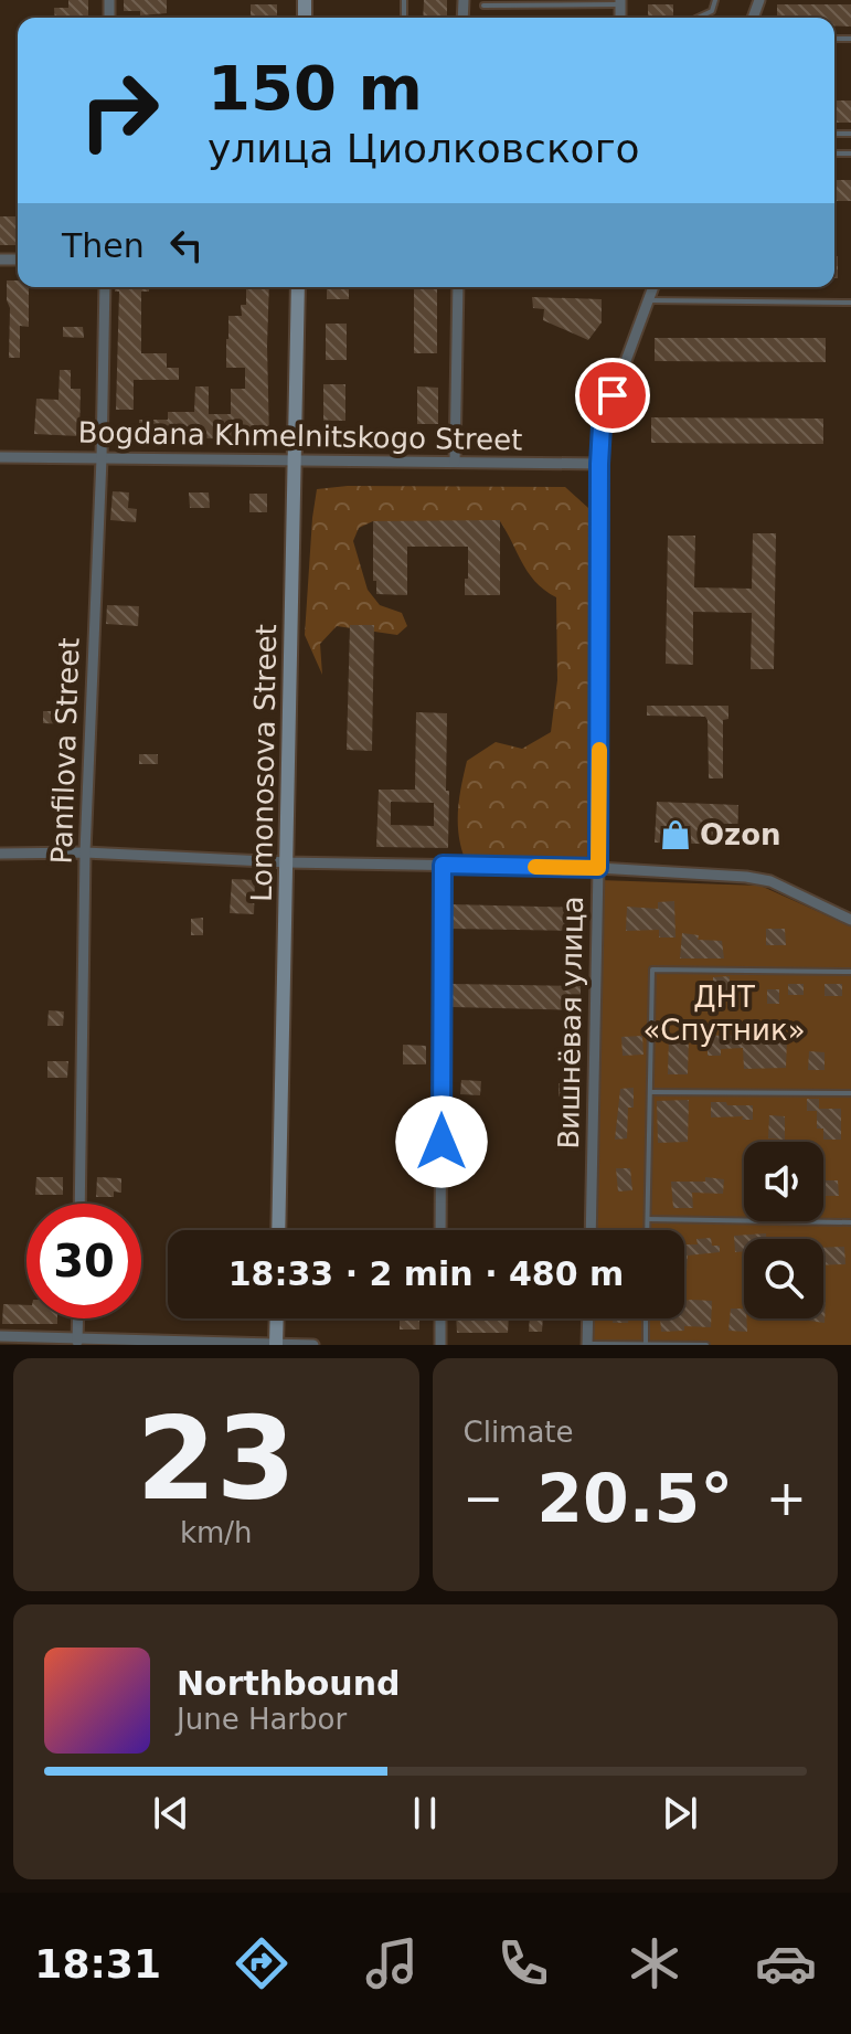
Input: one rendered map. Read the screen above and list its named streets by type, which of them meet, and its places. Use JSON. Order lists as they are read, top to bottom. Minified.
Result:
{"streets":{"street":["Bogdana Khmelnitskogo Street","Panfilova Street","Lomonosova Street","Вишнёвая улица"]},"crossings":[["Bogdana Khmelnitskogo Street","Panfilova Street"],["Bogdana Khmelnitskogo Street","Lomonosova Street"],["Bogdana Khmelnitskogo Street","Вишнёвая улица"]],"parks":["ДНТ «Спутник»"],"places":{"shop":["Ozon"]},"page":{"turn":["150 m","улица Циолковского"],"then":"Then","limit":"30","trip":"18:33 · 2 min · 480 m","tile":[["23","km/h"],"Climate"],"heat":["−","20.5°","+"],"song":["Northbound","June Harbor"],"tabs":"18:31"}}
